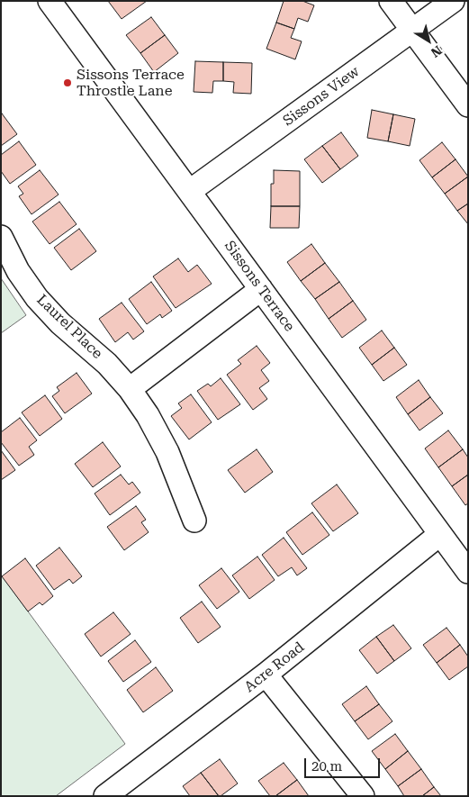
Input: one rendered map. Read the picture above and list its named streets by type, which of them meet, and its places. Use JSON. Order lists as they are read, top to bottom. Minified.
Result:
{"streets":{"street":["Sissons View","Sissons Terrace","Laurel Place","Acre Road"]},"crossings":[["Sissons View","Sissons Terrace"],["Sissons Terrace","Acre Road"]],"places":["Sissons Terrace Throstle Lane"],"scale_bar":"20 m","north":"bottom right"}
